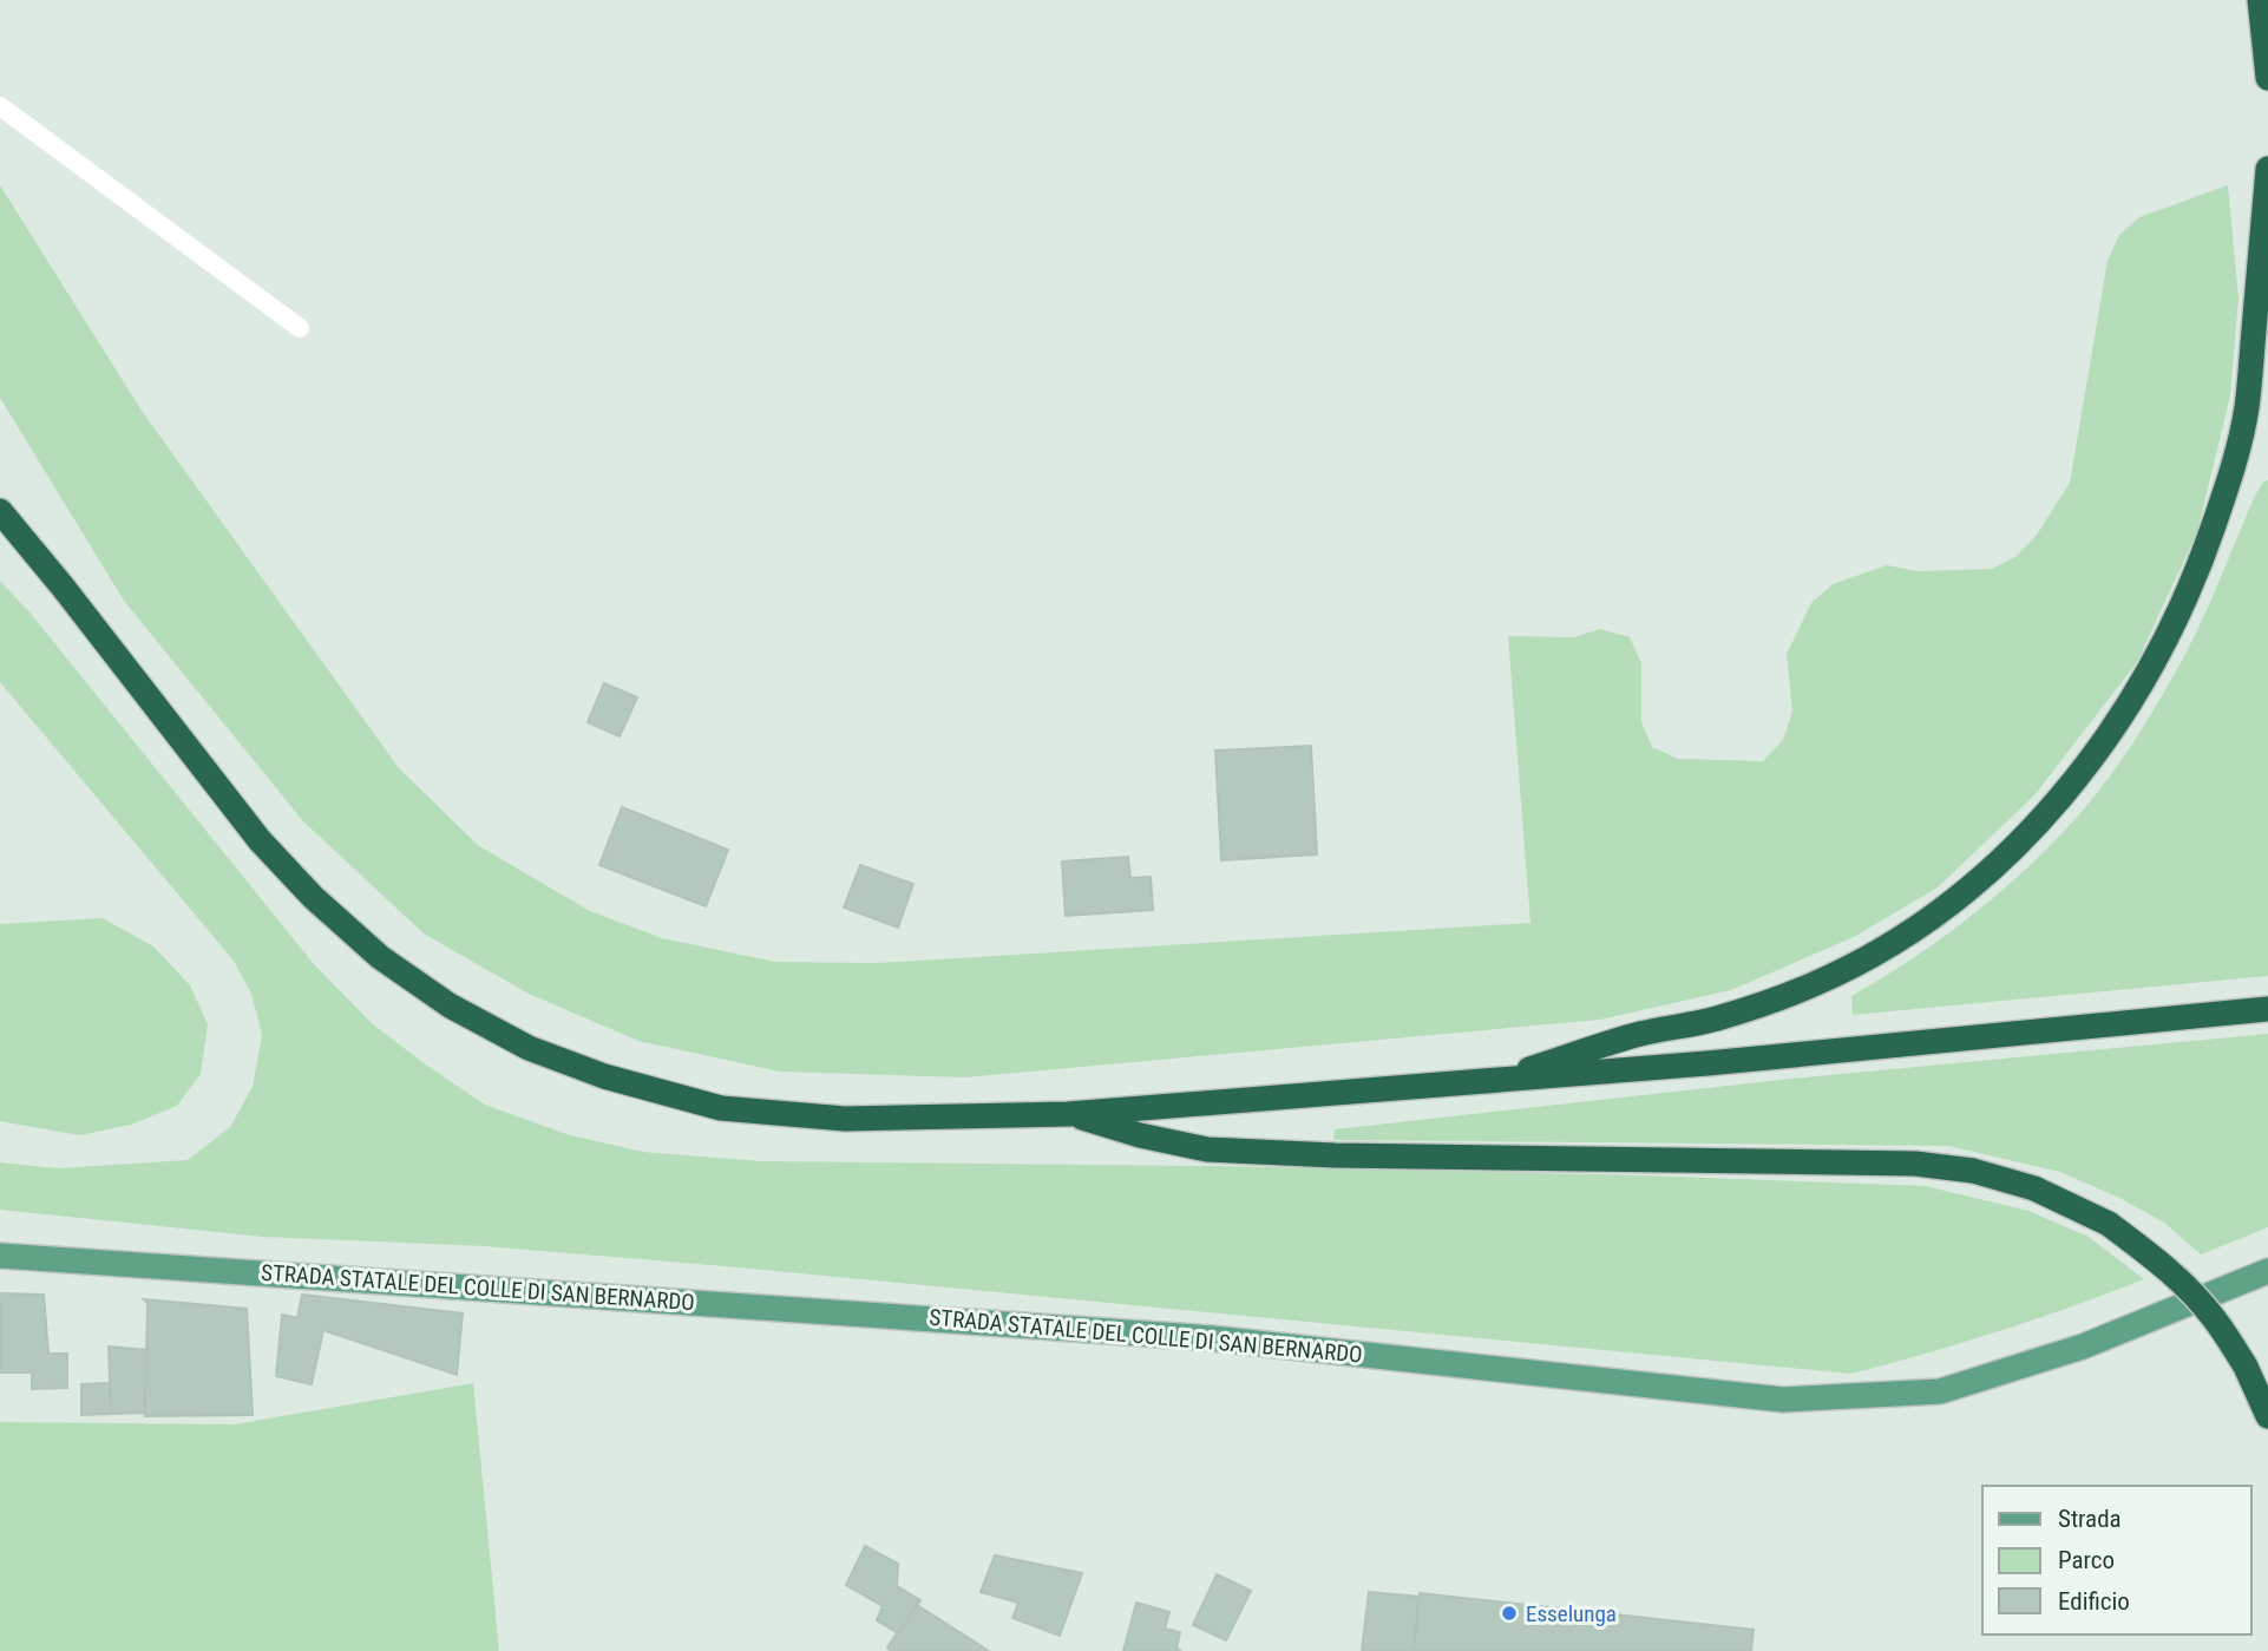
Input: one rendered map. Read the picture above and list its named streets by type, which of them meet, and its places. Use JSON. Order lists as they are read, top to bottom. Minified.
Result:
{"streets":{"main road":["STRADA STATALE DEL COLLE DI SAN BERNARDO"]},"places":["Esselunga"],"legend":["Strada","Parco","Edificio"]}
